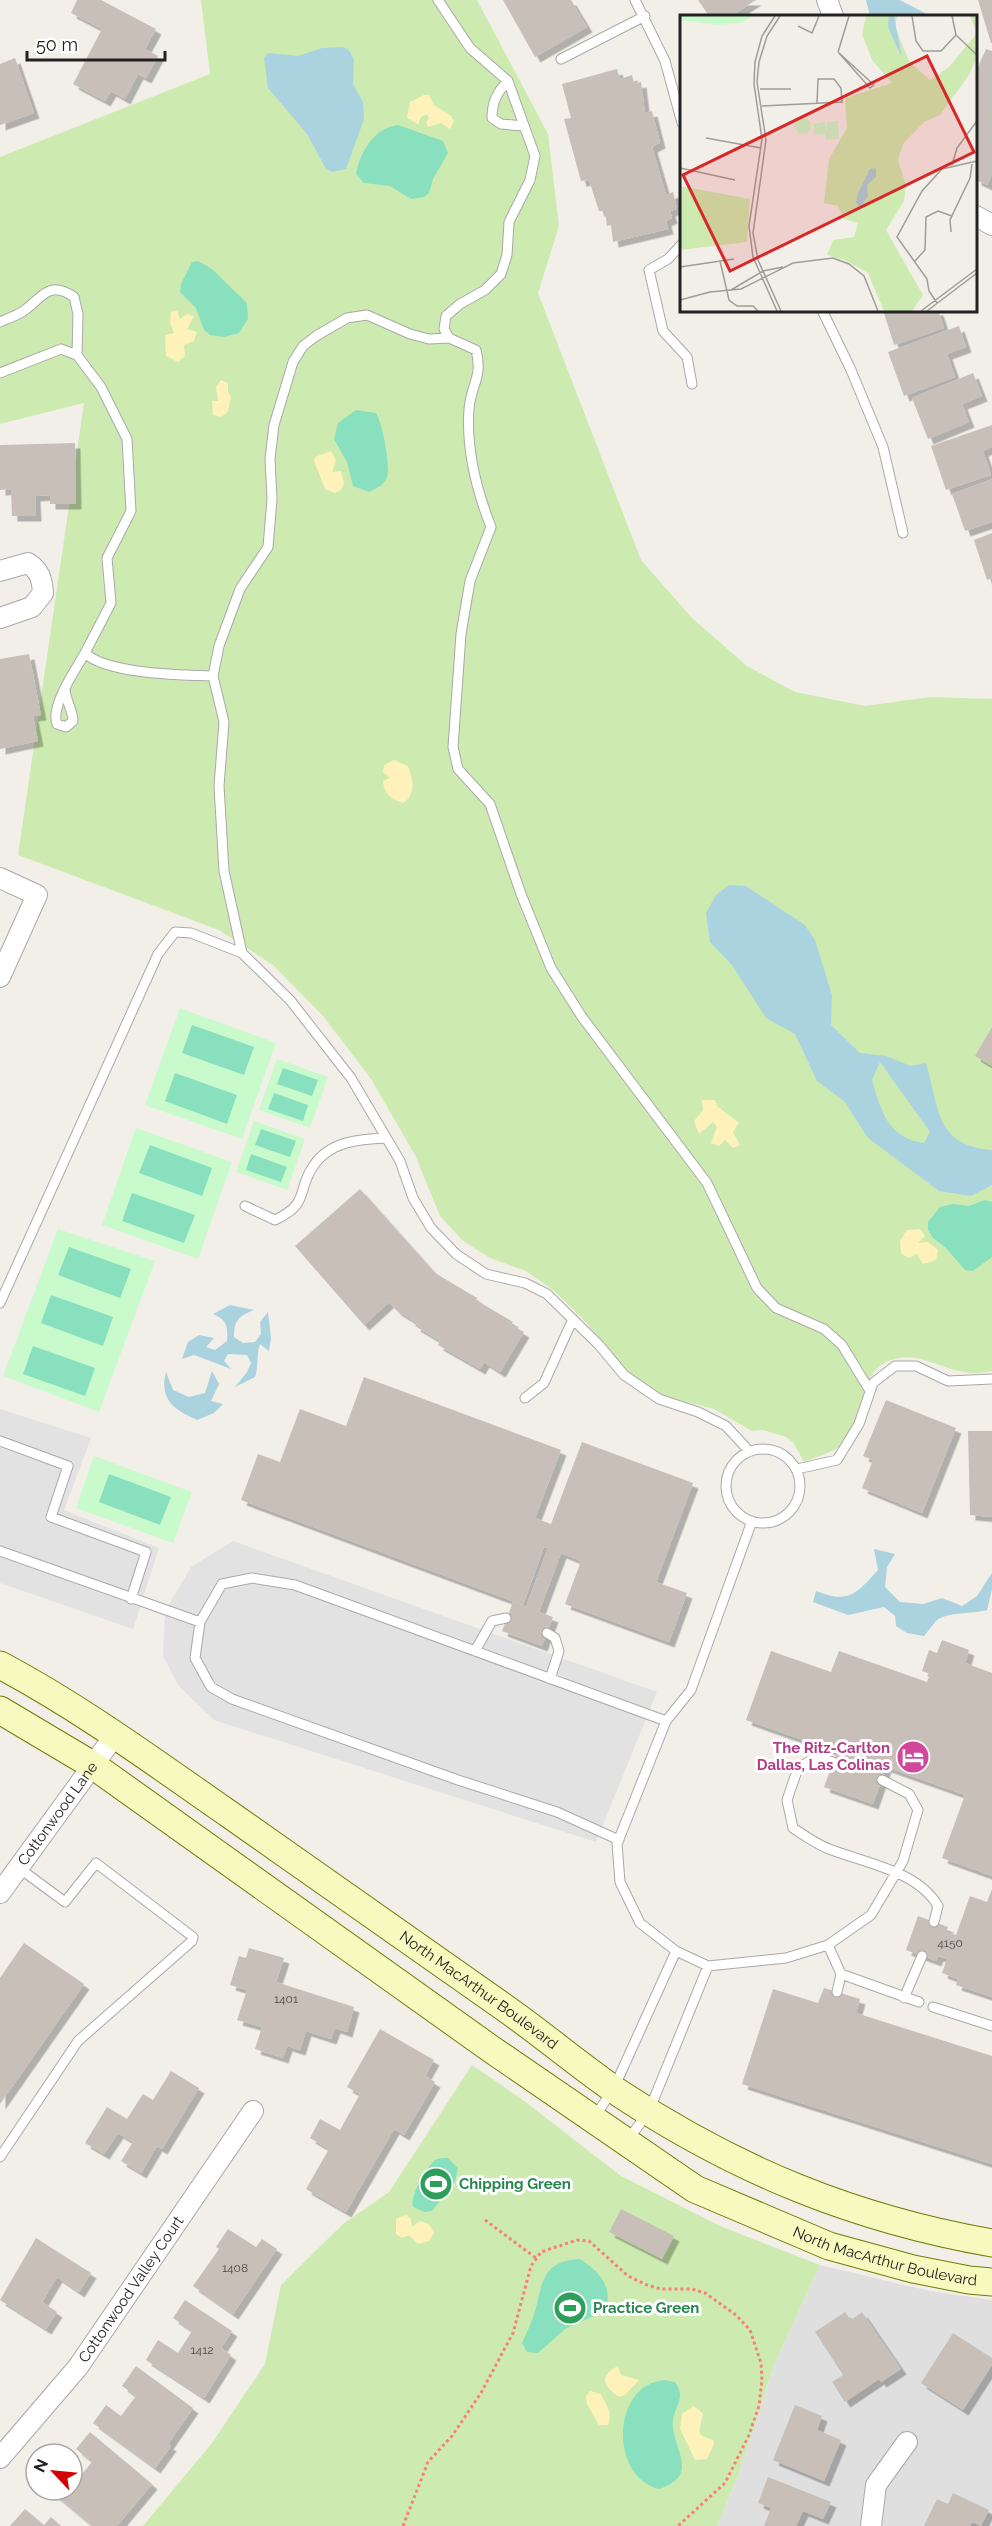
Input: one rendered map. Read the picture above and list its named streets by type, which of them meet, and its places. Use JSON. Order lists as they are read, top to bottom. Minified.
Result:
{"streets":{"main road":["North MacArthur Boulevard"],"street":["Cottonwood Lane","Cottonwood Valley Court"]},"crossings":[["Cottonwood Lane","North MacArthur Boulevard"]],"places":{"hotel":["The Ritz-Carlton Dallas, Las Colinas"],"sports":["Chipping Green","Practice Green"]},"house_numbers":["4150","1401","1408","1412"],"scale_bar":"50 m","north":"top left"}
